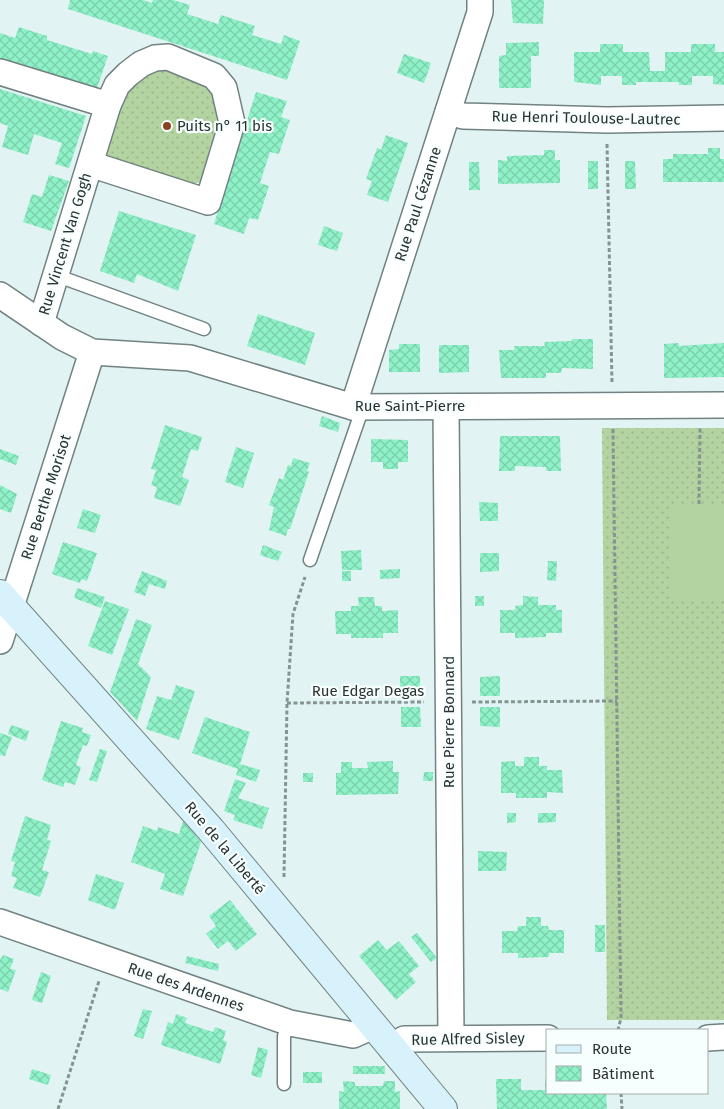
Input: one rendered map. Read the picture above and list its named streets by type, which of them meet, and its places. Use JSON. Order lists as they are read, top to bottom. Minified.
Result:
{"streets":{"street":["Rue Henri Toulouse-Lautrec","Rue Paul Cézanne","Rue Vincent Van Gogh","Rue Saint-Pierre","Rue Berthe Morisot","Rue Pierre Bonnard","Rue de la Liberté","Rue des Ardennes","Rue Alfred Sisley"],"path":["Rue Edgar Degas"]},"crossings":[["Rue Henri Toulouse-Lautrec","Rue Paul Cézanne"],["Rue Paul Cézanne","Rue Saint-Pierre"],["Rue Vincent Van Gogh","Rue Saint-Pierre"],["Rue Saint-Pierre","Rue Berthe Morisot"],["Rue Saint-Pierre","Rue Pierre Bonnard"],["Rue Berthe Morisot","Rue de la Liberté"],["Rue Edgar Degas","Rue Pierre Bonnard"],["Rue Pierre Bonnard","Rue Alfred Sisley"],["Rue de la Liberté","Rue des Ardennes"],["Rue de la Liberté","Rue Alfred Sisley"]],"places":["Puits n° 11 bis"],"legend":["Route","Bâtiment"]}
